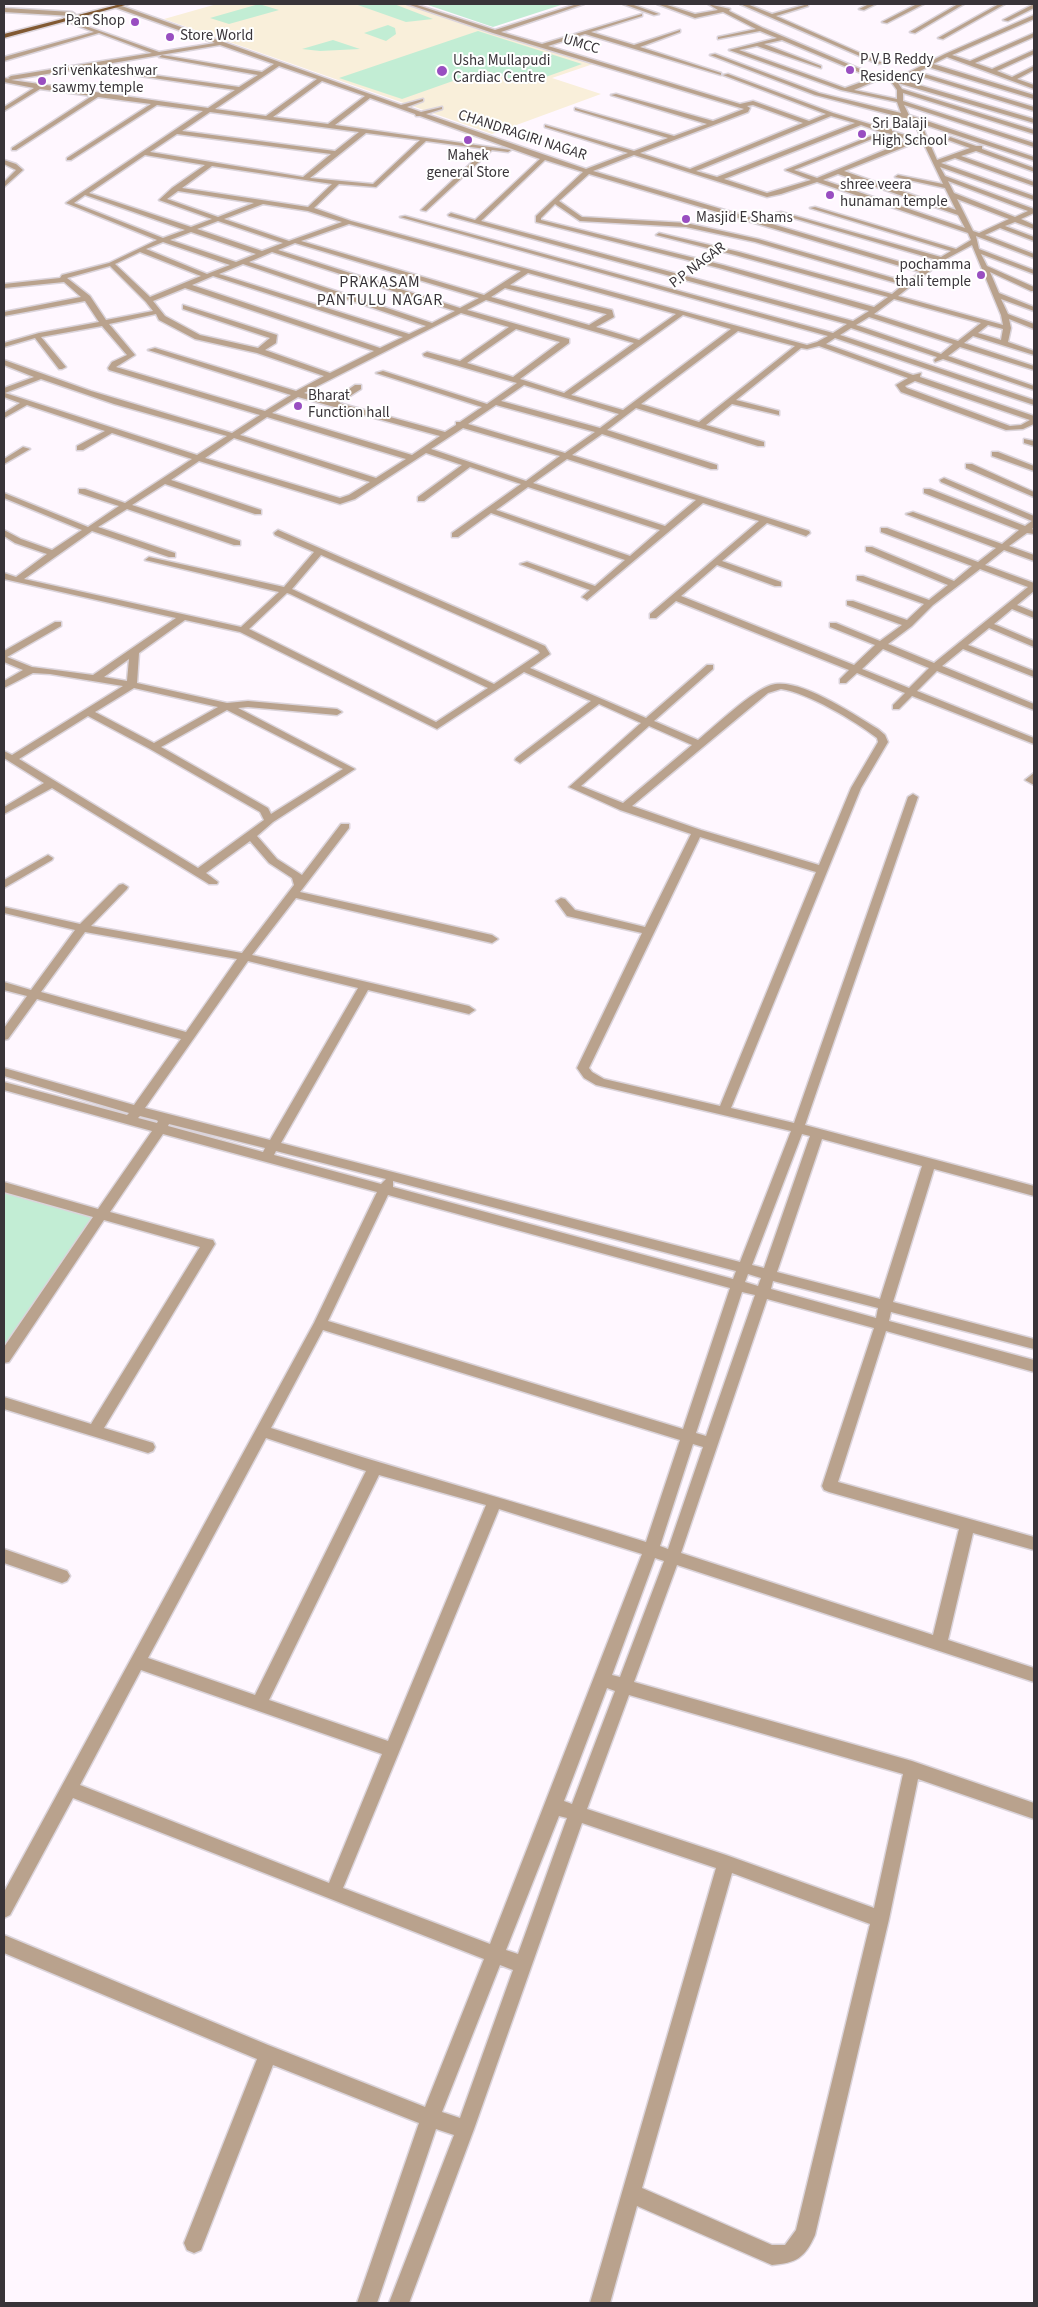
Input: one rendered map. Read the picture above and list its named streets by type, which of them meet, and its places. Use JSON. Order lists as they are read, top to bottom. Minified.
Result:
{"streets":{"street":["UMCC","CHANDRAGIRI NAGAR","P.P NAGAR"]},"crossings":[["CHANDRAGIRI NAGAR","P.P NAGAR"]],"districts":["PRAKASAM PANTULU NAGAR"],"places":["Pan Shop","Store World","P V B Reddy Residency","Usha Mullapudi Cardiac Centre","sri venkateshwar sawmy temple","Sri Balaji High School","Mahek general Store","shree veera hunaman temple","Masjid E Shams","pochamma thali temple","Bharat Function hall"]}
